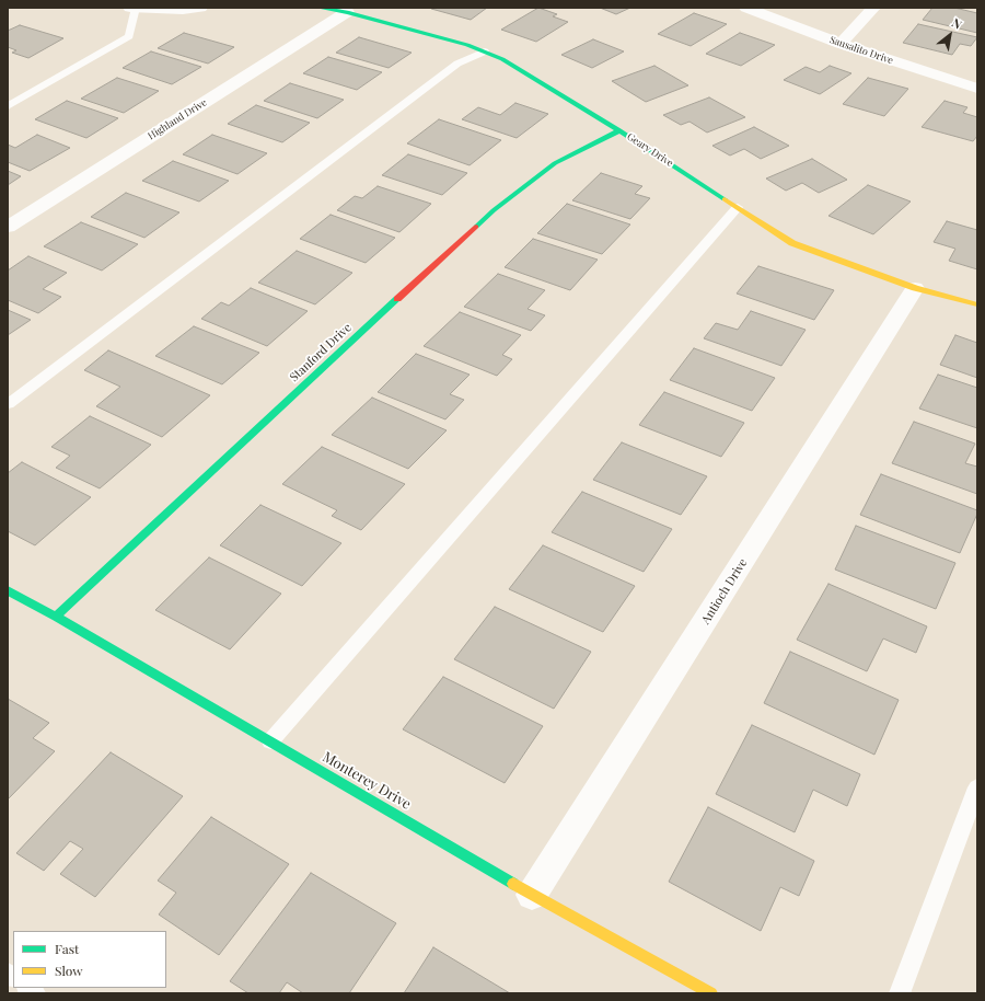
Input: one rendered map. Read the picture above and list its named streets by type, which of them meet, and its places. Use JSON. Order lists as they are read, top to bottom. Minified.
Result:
{"streets":{"street":["Sausalito Drive","Highland Drive","Geary Drive","Stanford Drive","Antioch Drive","Monterey Drive"]},"crossings":[["Highland Drive","Geary Drive"],["Geary Drive","Stanford Drive"],["Geary Drive","Antioch Drive"],["Stanford Drive","Monterey Drive"],["Antioch Drive","Monterey Drive"]],"legend":["Fast","Slow"],"north":"top right"}
